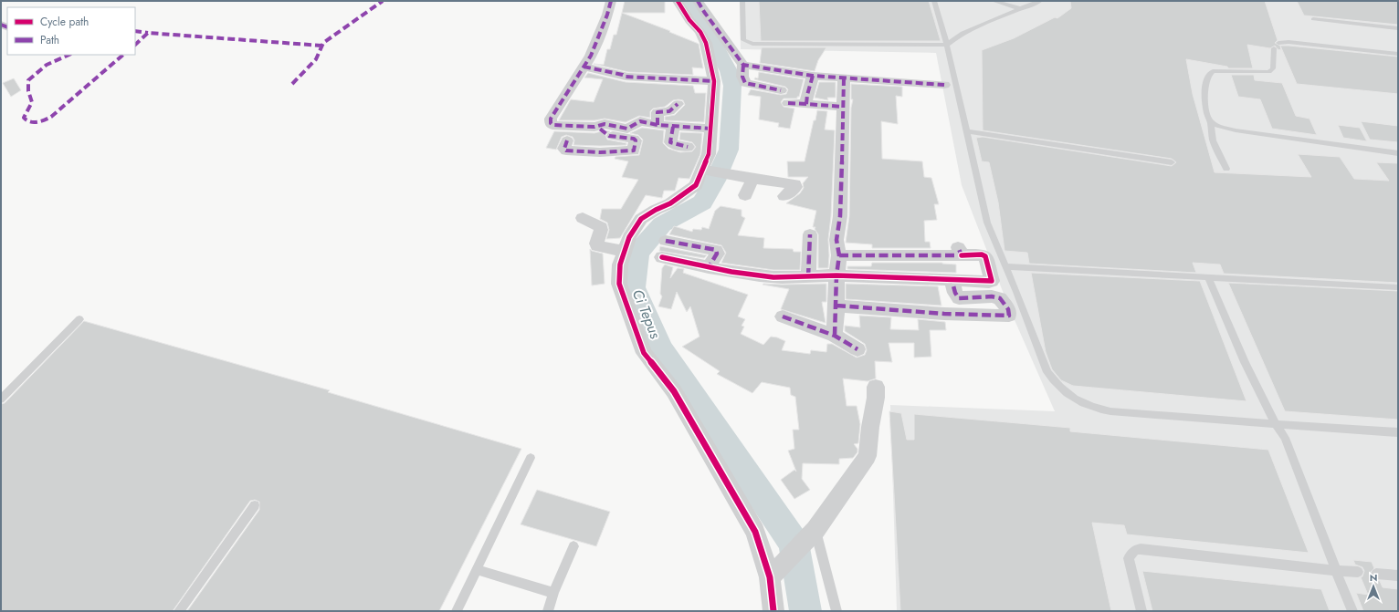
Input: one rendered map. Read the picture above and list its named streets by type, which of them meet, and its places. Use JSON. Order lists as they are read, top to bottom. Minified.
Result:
{"water":["Ci Tepus"],"legend":["Cycle path","Path"],"north":"top"}
